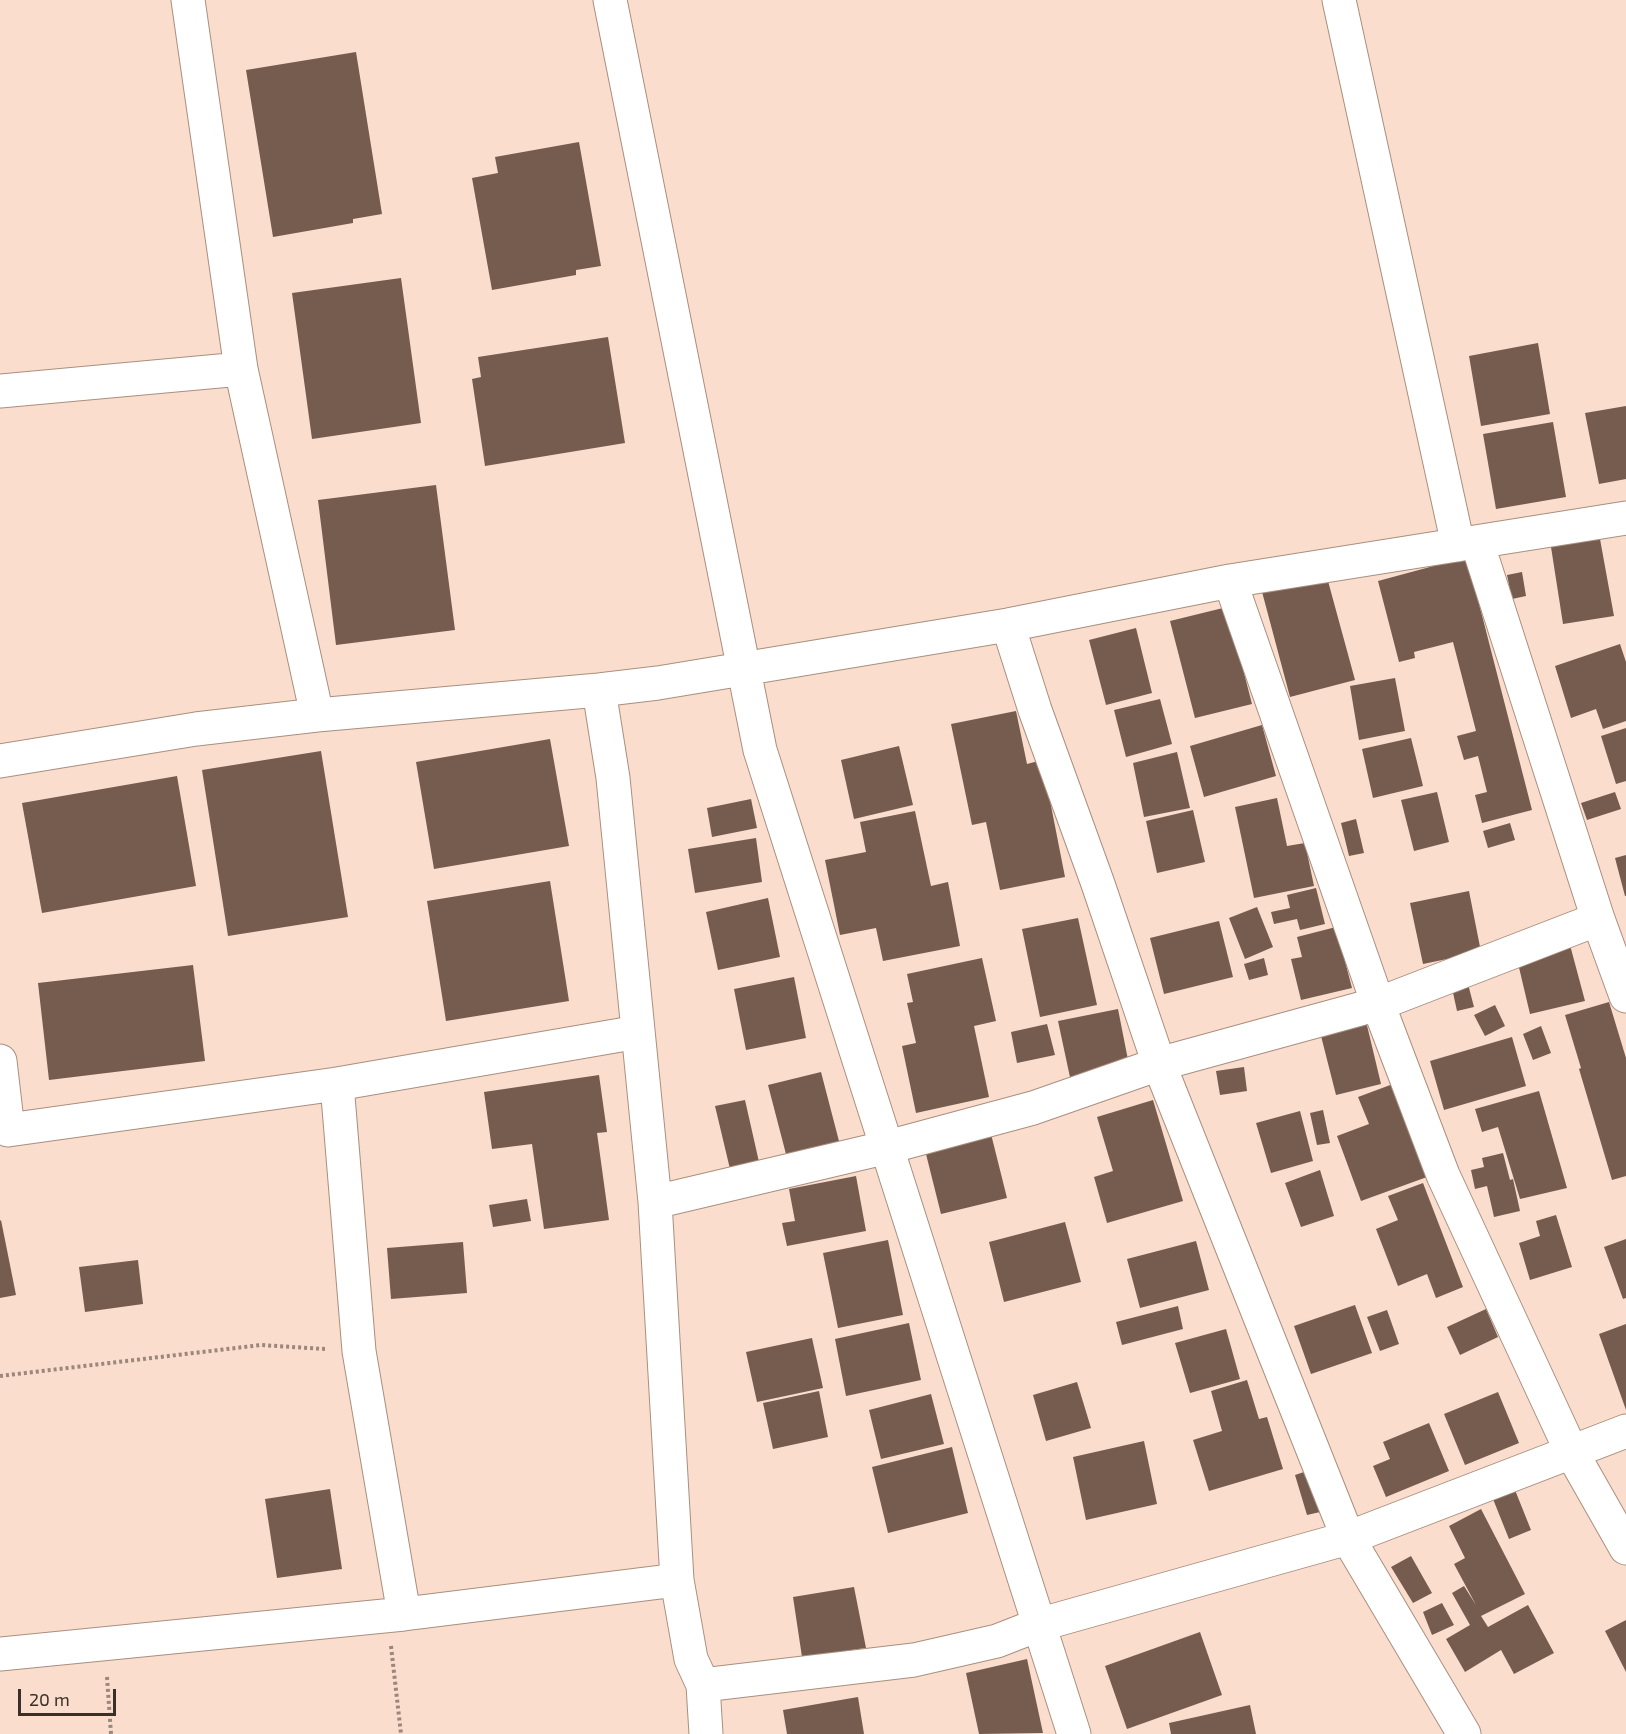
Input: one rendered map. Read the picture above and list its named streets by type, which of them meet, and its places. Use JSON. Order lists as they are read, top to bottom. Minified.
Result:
{"scale_bar":"20 m"}
